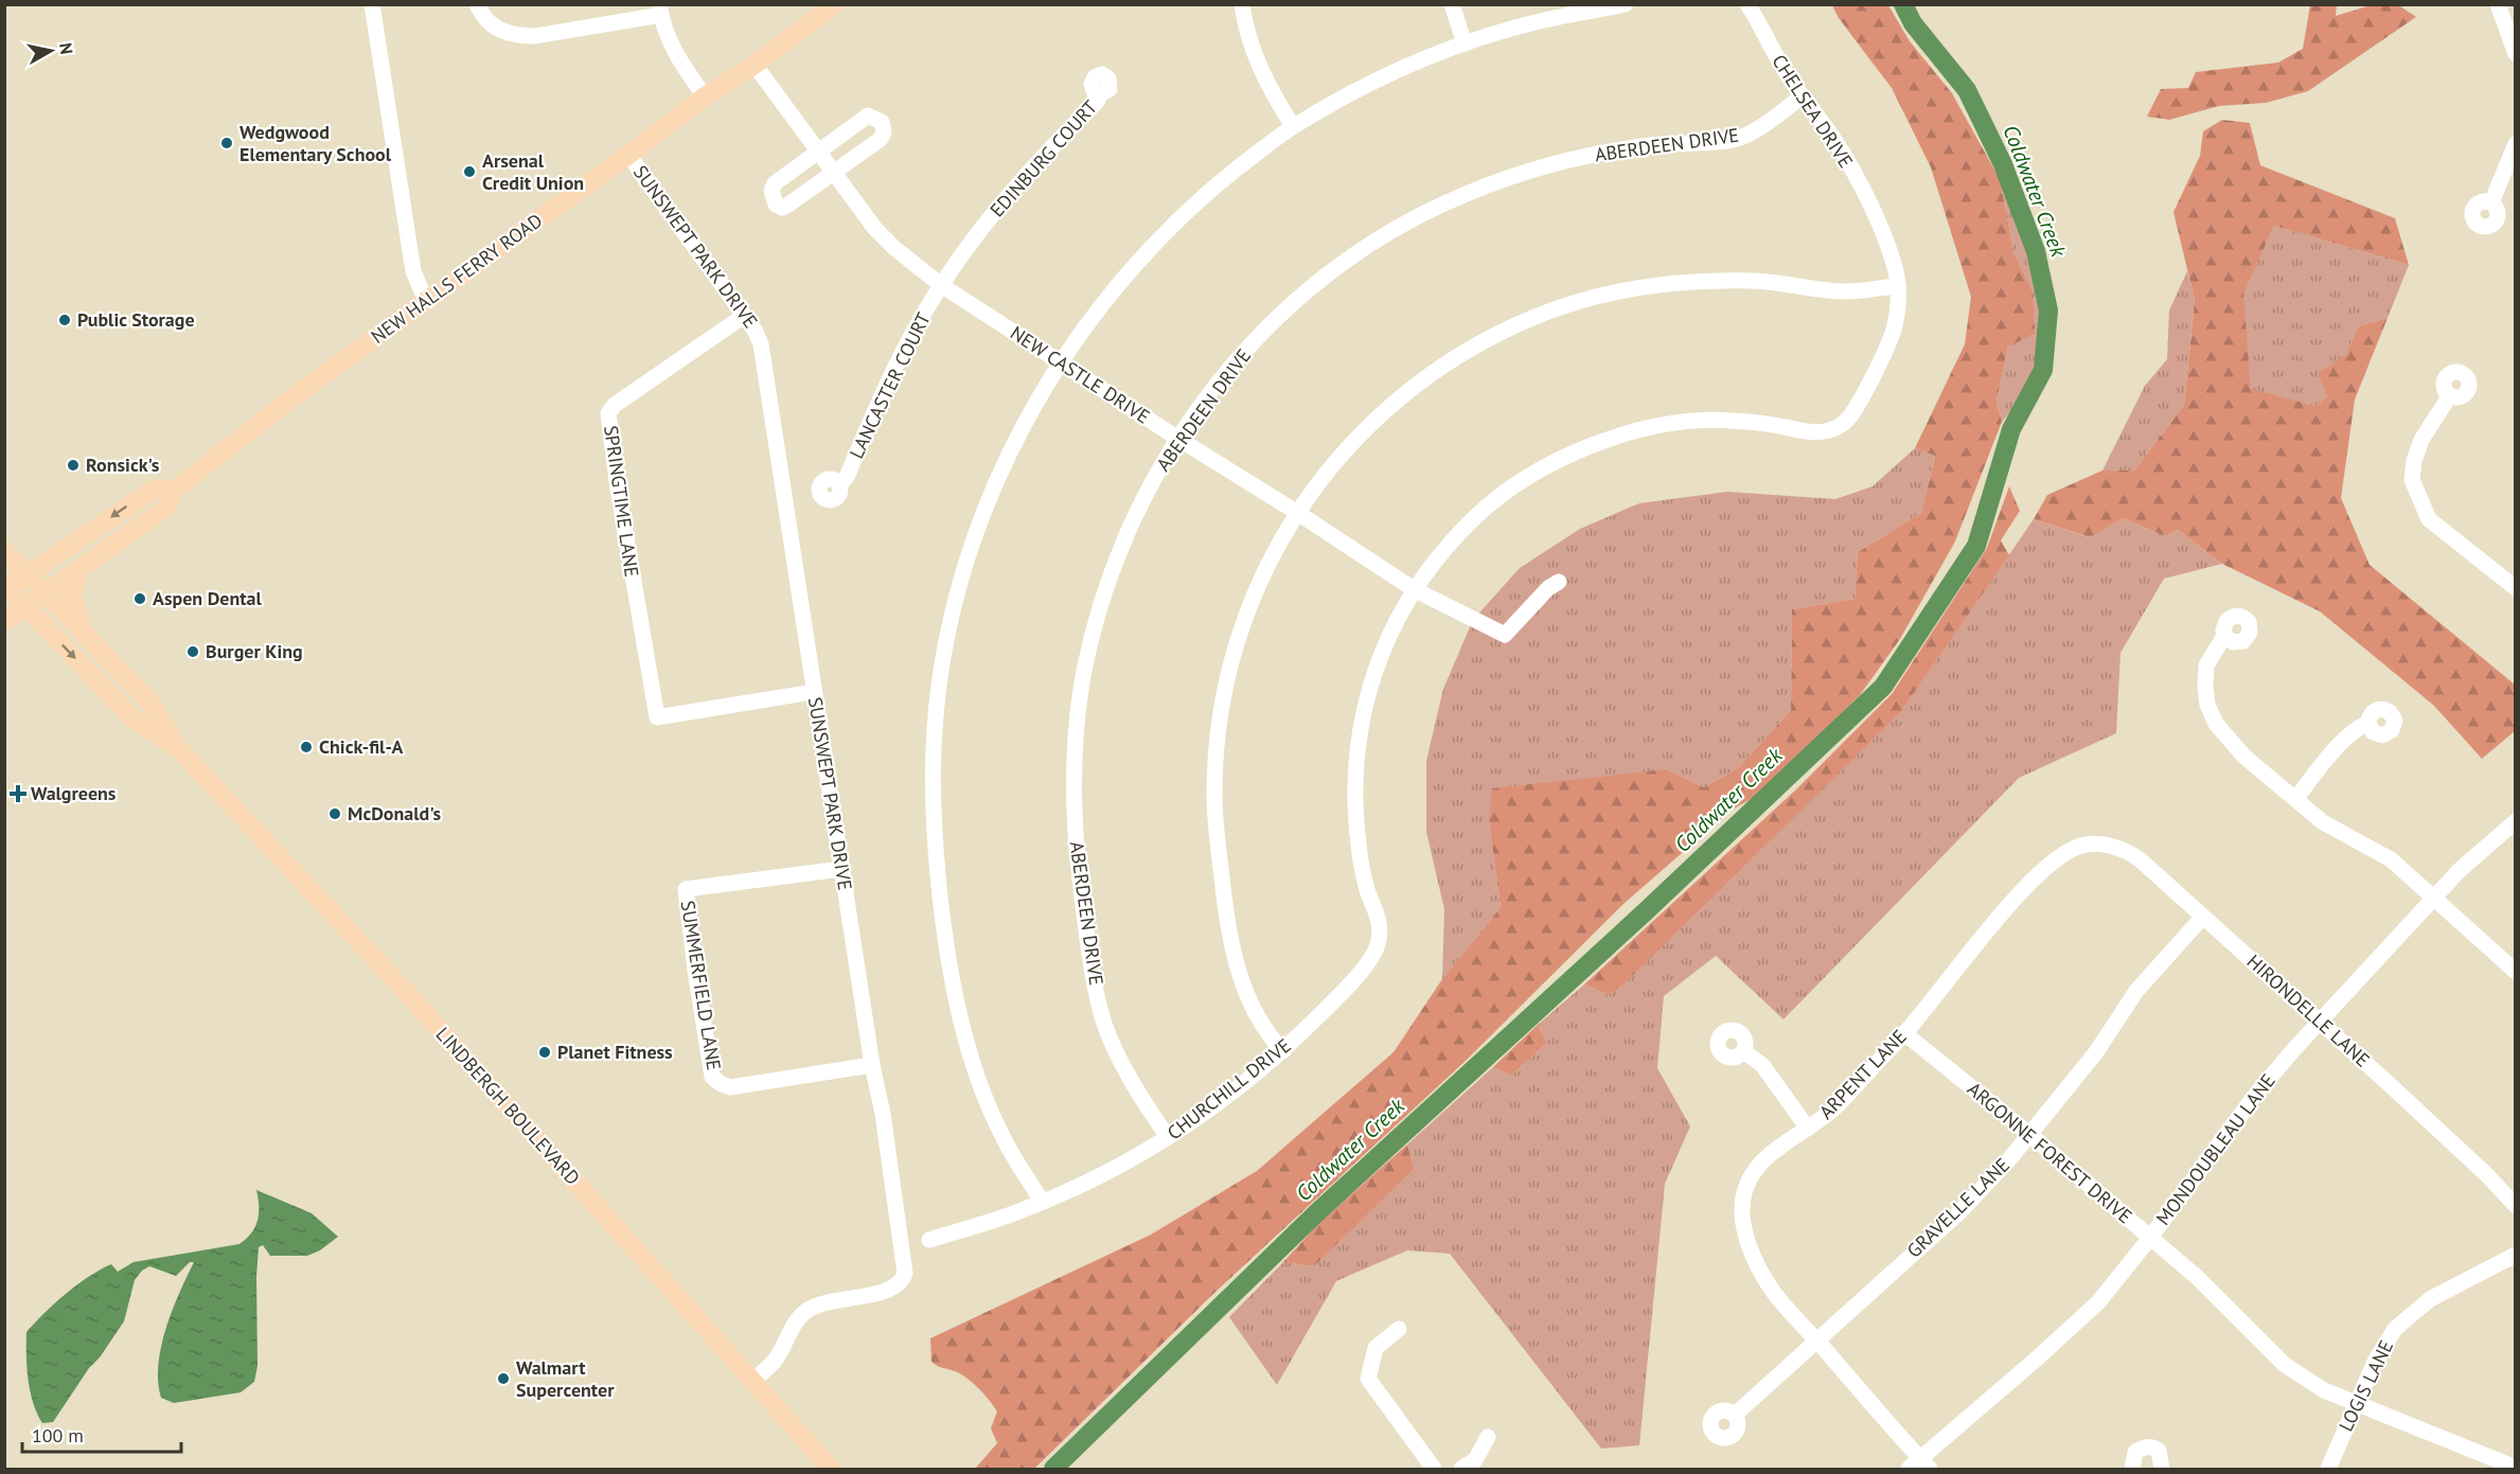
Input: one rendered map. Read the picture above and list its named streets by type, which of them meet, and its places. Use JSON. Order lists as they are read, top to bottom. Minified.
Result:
{"streets":{"main road":["NEW HALLS FERRY ROAD","LINDBERGH BOULEVARD"],"street":["CHELSEA DRIVE","ABERDEEN DRIVE","EDINBURG COURT","SUNSWEPT PARK DRIVE","NEW CASTLE DRIVE","LANCASTER COURT","SPRINGTIME LANE","SUMMERFIELD LANE","HIRONDELLE LANE","ARPENT LANE","CHURCHILL DRIVE","MONDOUBLEAU LANE","ARGONNE FOREST DRIVE","GRAVELLE LANE","LOGIS LANE"]},"crossings":[["CHELSEA DRIVE","ABERDEEN DRIVE"],["CHELSEA DRIVE","CHURCHILL DRIVE"],["ABERDEEN DRIVE","NEW CASTLE DRIVE"],["ABERDEEN DRIVE","CHURCHILL DRIVE"],["EDINBURG COURT","NEW CASTLE DRIVE"],["EDINBURG COURT","LANCASTER COURT"],["SUNSWEPT PARK DRIVE","NEW HALLS FERRY ROAD"],["SUNSWEPT PARK DRIVE","SPRINGTIME LANE"],["SUNSWEPT PARK DRIVE","SUMMERFIELD LANE"],["SUNSWEPT PARK DRIVE","LINDBERGH BOULEVARD"],["NEW HALLS FERRY ROAD","NEW CASTLE DRIVE"],["NEW HALLS FERRY ROAD","LINDBERGH BOULEVARD"],["NEW CASTLE DRIVE","LANCASTER COURT"],["NEW CASTLE DRIVE","CHURCHILL DRIVE"],["HIRONDELLE LANE","ARPENT LANE"],["HIRONDELLE LANE","MONDOUBLEAU LANE"],["HIRONDELLE LANE","GRAVELLE LANE"],["ARPENT LANE","MONDOUBLEAU LANE"],["ARPENT LANE","ARGONNE FOREST DRIVE"],["ARPENT LANE","GRAVELLE LANE"],["MONDOUBLEAU LANE","ARGONNE FOREST DRIVE"],["ARGONNE FOREST DRIVE","GRAVELLE LANE"],["ARGONNE FOREST DRIVE","LOGIS LANE"]],"water":["Coldwater Creek"],"places":{"other":["Wedgwood Elementary School","Arsenal Credit Union","Public Storage","Ronsick's","Aspen Dental","Burger King","Chick-fil-A","McDonald's","Planet Fitness","Walmart Supercenter"],"health":["Walgreens"]},"scale_bar":"100 m","north":"right"}
